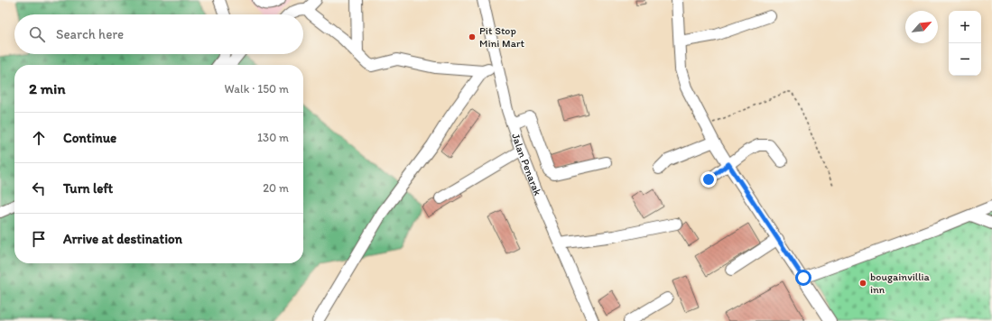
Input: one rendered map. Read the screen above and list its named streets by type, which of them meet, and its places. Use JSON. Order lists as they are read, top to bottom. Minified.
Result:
{"streets":{"street":["Jalan Penarak"]},"places":["Pit Stop Mini Mart","bougainvillia inn"],"north":"top right","page":{"map_buttons":["+","−"],"search":"Search here","heading":["2 min","Walk · 150 m"],"list":[["Continue","130 m"],["Turn left","20 m"],"Arrive at destination"]}}
